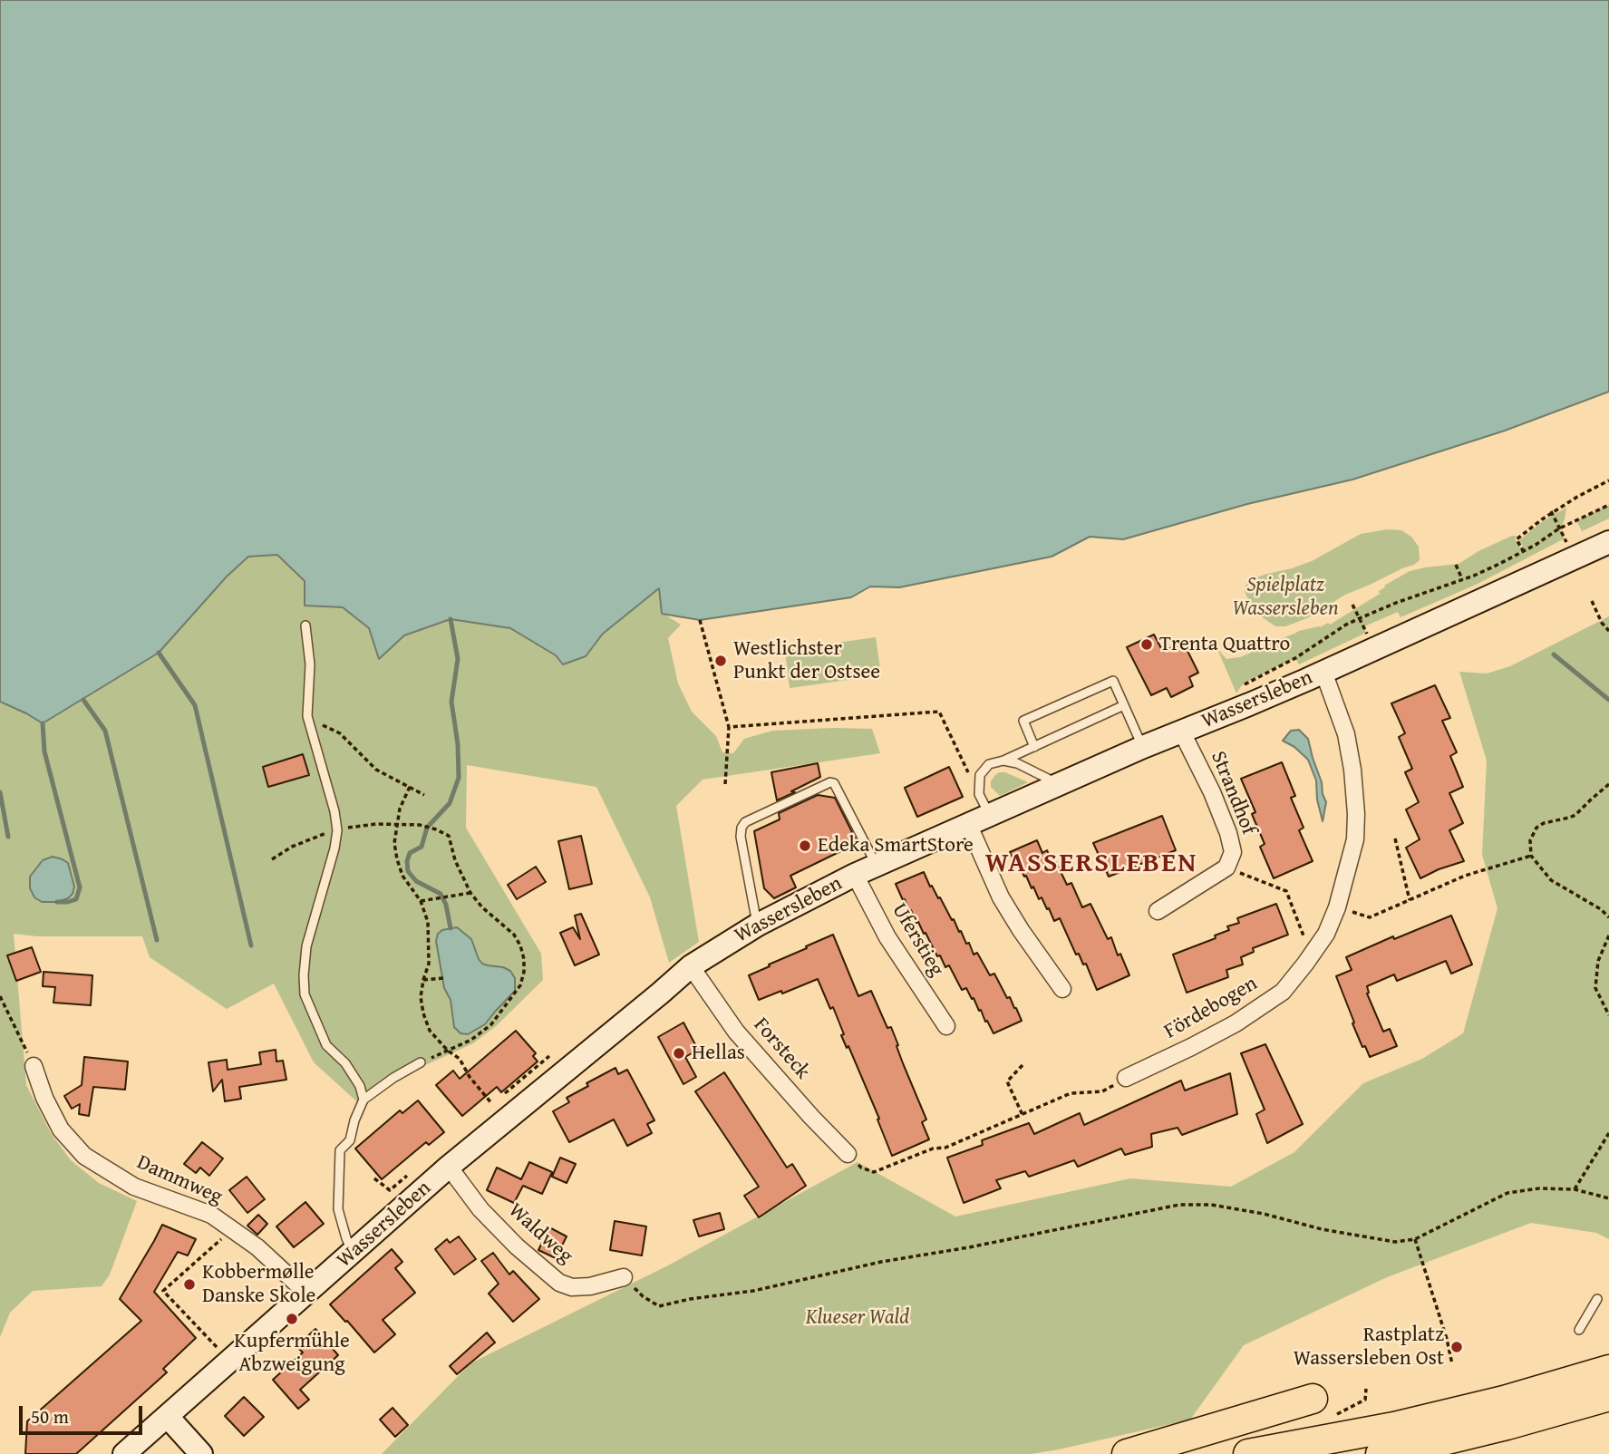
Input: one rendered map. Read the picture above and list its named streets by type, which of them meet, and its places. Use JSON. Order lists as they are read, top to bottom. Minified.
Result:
{"streets":{"street":["Wassersleben","Strandhof","Uferstieg","Fördebogen","Forsteck","Dammweg","Waldweg"]},"crossings":[["Wassersleben","Strandhof"],["Wassersleben","Uferstieg"],["Wassersleben","Fördebogen"],["Wassersleben","Forsteck"],["Wassersleben","Dammweg"],["Wassersleben","Waldweg"]],"districts":["WASSERSLEBEN"],"parks":["Spielplatz Wassersleben","Klueser Wald"],"places":["Trenta Quattro","Westlichster Punkt der Ostsee","Edeka SmartStore","Hellas","Kobbermølle Danske Skole","Kupfermühle Abzweigung","Rastplatz Wassersleben Ost"],"scale_bar":"50 m"}
